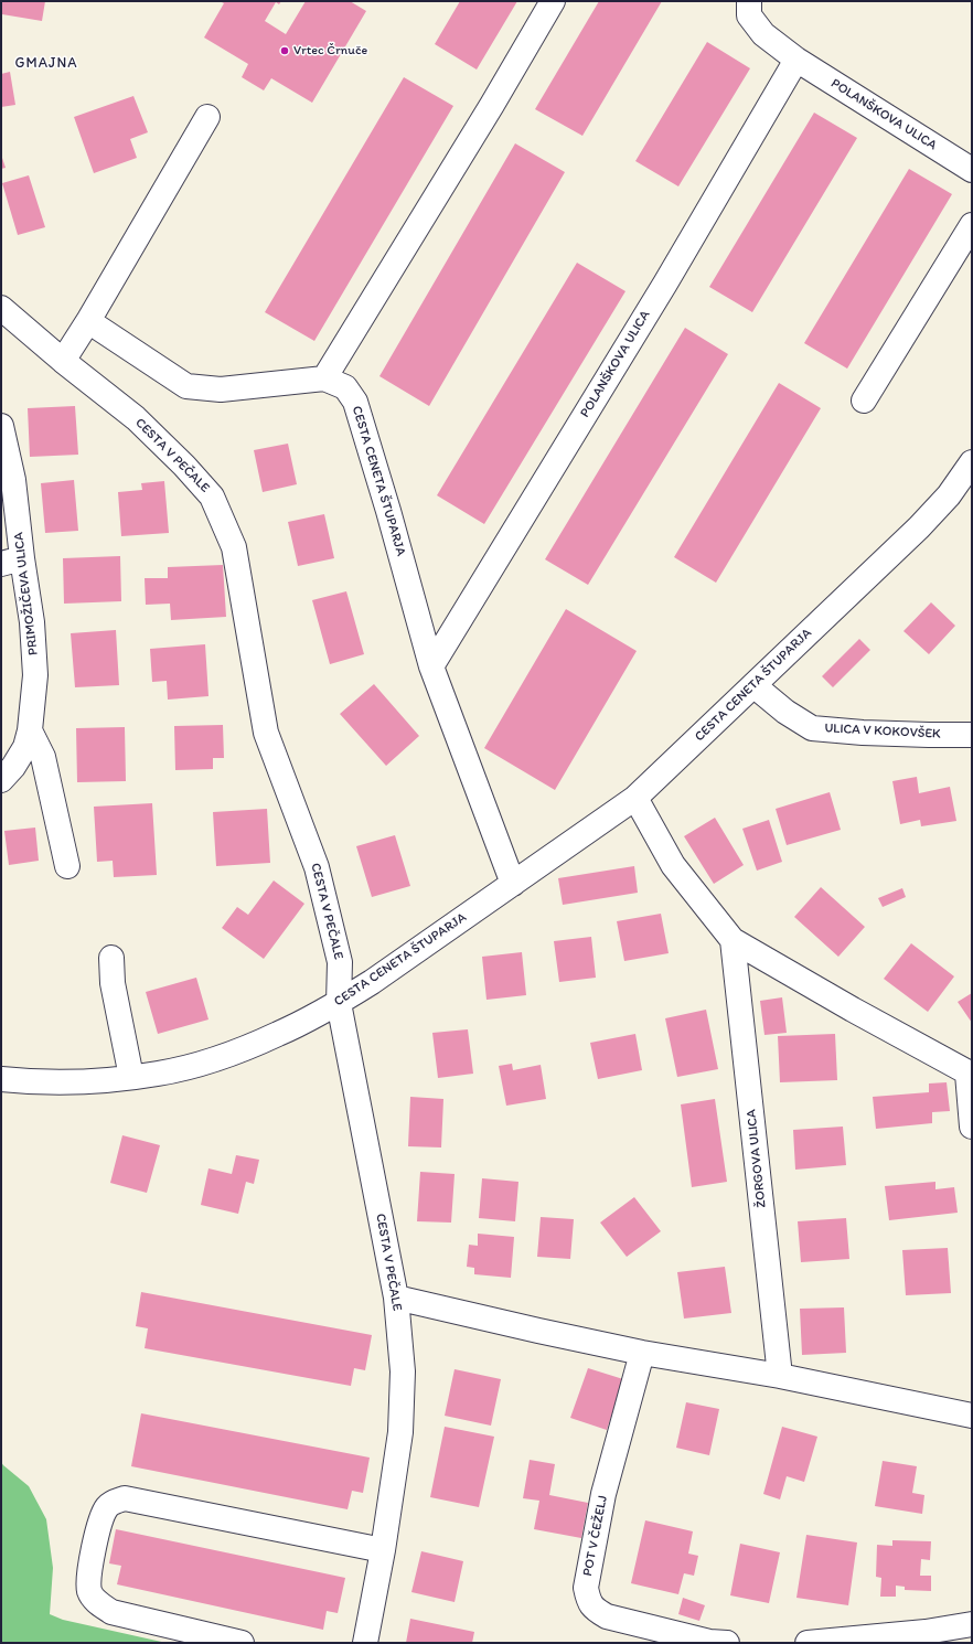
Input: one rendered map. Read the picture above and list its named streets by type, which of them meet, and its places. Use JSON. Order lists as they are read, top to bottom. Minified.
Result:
{"streets":{"street":["POLANŠKOVA ULICA","CESTA V PEČALE","CESTA CENETA ŠTUPARJA","PRIMOŽIČEVA ULICA","ULICA V KOKOVŠEK","ŽORGOVA ULICA","POT V ČEŽELJ"]},"crossings":[["POLANŠKOVA ULICA","CESTA CENETA ŠTUPARJA"],["CESTA V PEČALE","CESTA CENETA ŠTUPARJA"],["CESTA CENETA ŠTUPARJA","ULICA V KOKOVŠEK"]],"districts":["GMAJNA"],"places":["Vrtec Črnuče"]}
